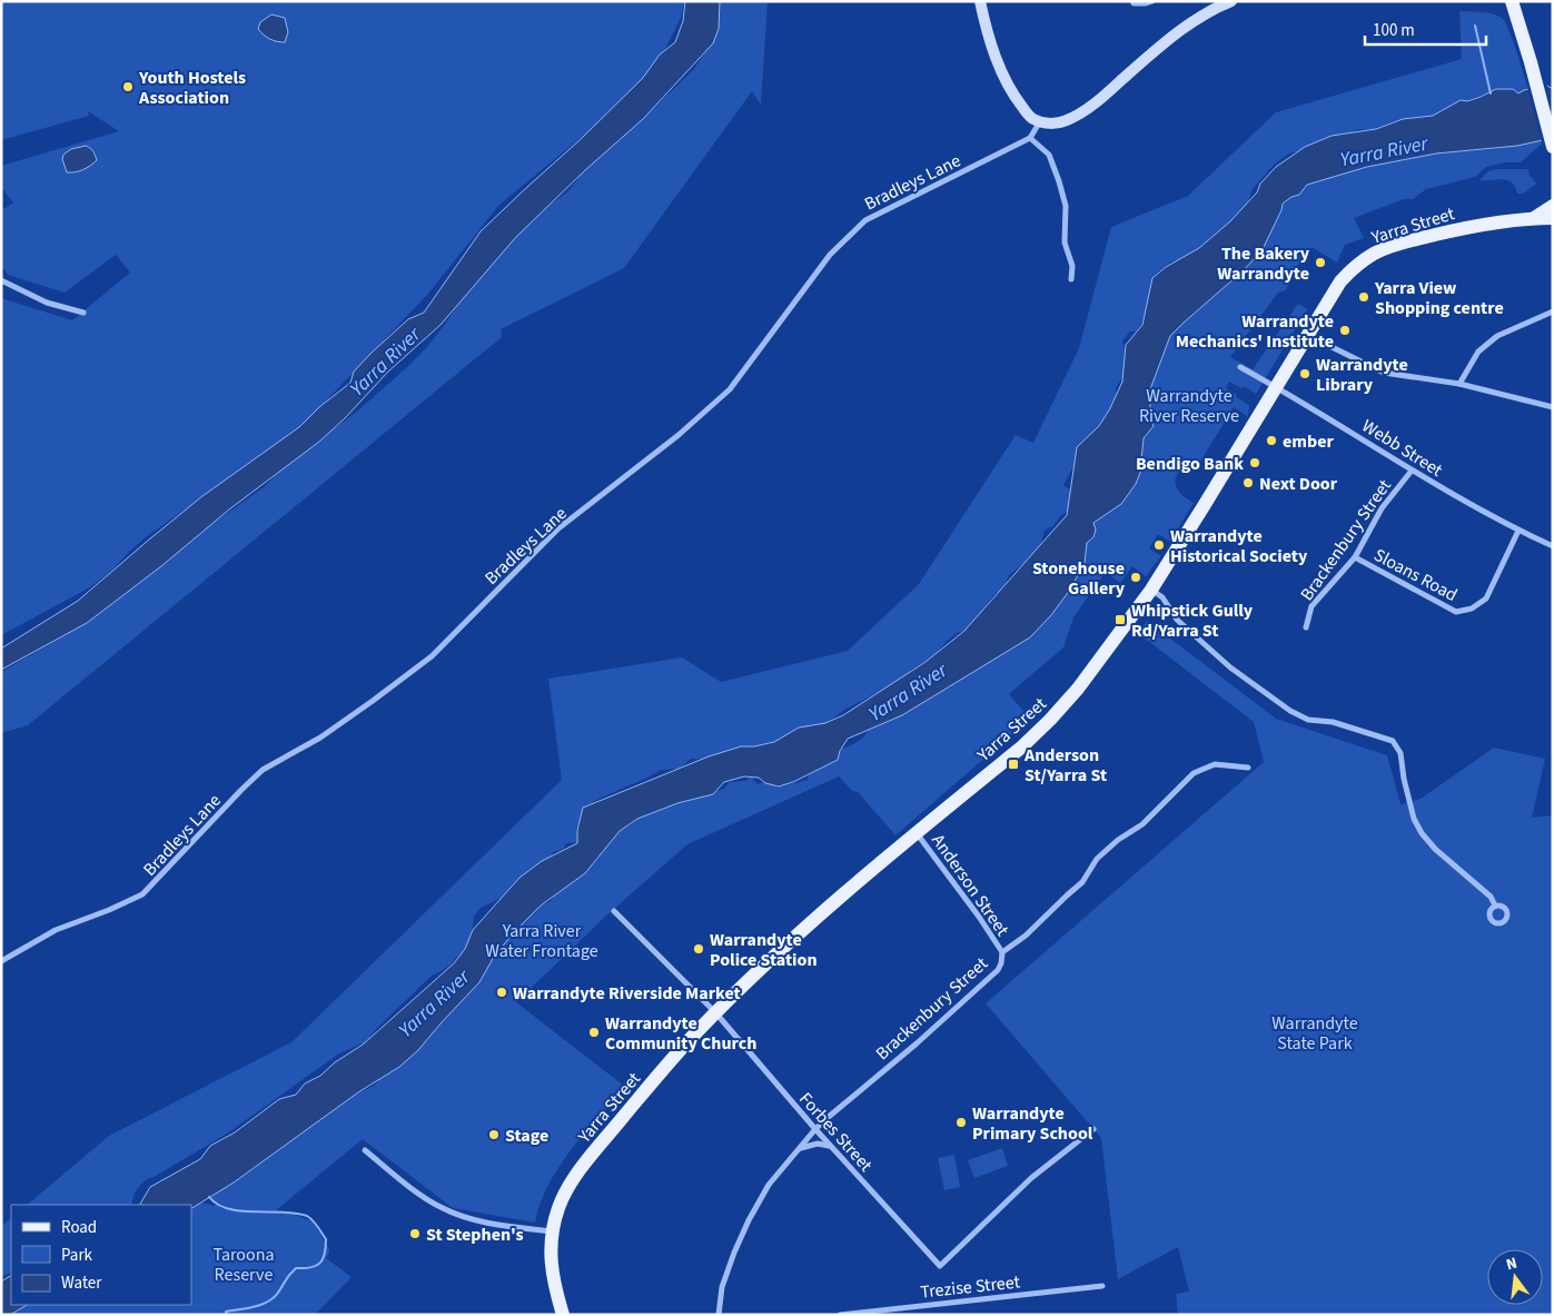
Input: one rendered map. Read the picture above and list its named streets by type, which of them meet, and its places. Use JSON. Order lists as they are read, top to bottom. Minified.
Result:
{"streets":{"main road":["Yarra Street"],"street":["Bradleys Lane","Webb Street","Brackenbury Street","Sloans Road","Anderson Street","Forbes Street","Trezise Street"]},"crossings":[["Yarra Street","Webb Street"],["Yarra Street","Anderson Street"],["Yarra Street","Forbes Street"],["Webb Street","Brackenbury Street"],["Webb Street","Sloans Road"],["Brackenbury Street","Sloans Road"],["Brackenbury Street","Anderson Street"],["Brackenbury Street","Forbes Street"]],"water":["Yarra River"],"parks":["Warrandyte River Reserve","Yarra River Water Frontage","Warrandyte State Park","Taroona Reserve"],"places":{"other":["Youth Hostels Association","The Bakery Warrandyte","Yarra View Shopping centre","Warrandyte Mechanics' Institute","Warrandyte Library","ember","Bendigo Bank","Next Door","Warrandyte Historical Society","Stonehouse Gallery","Warrandyte Police Station","Warrandyte Riverside Market","Warrandyte Community Church","Warrandyte Primary School","Stage","St Stephen's"],"transit":["Whipstick Gully Rd/Yarra St","Anderson St/Yarra St"]},"legend":["Road","Park","Water"],"scale_bar":"100 m","north":"top"}
